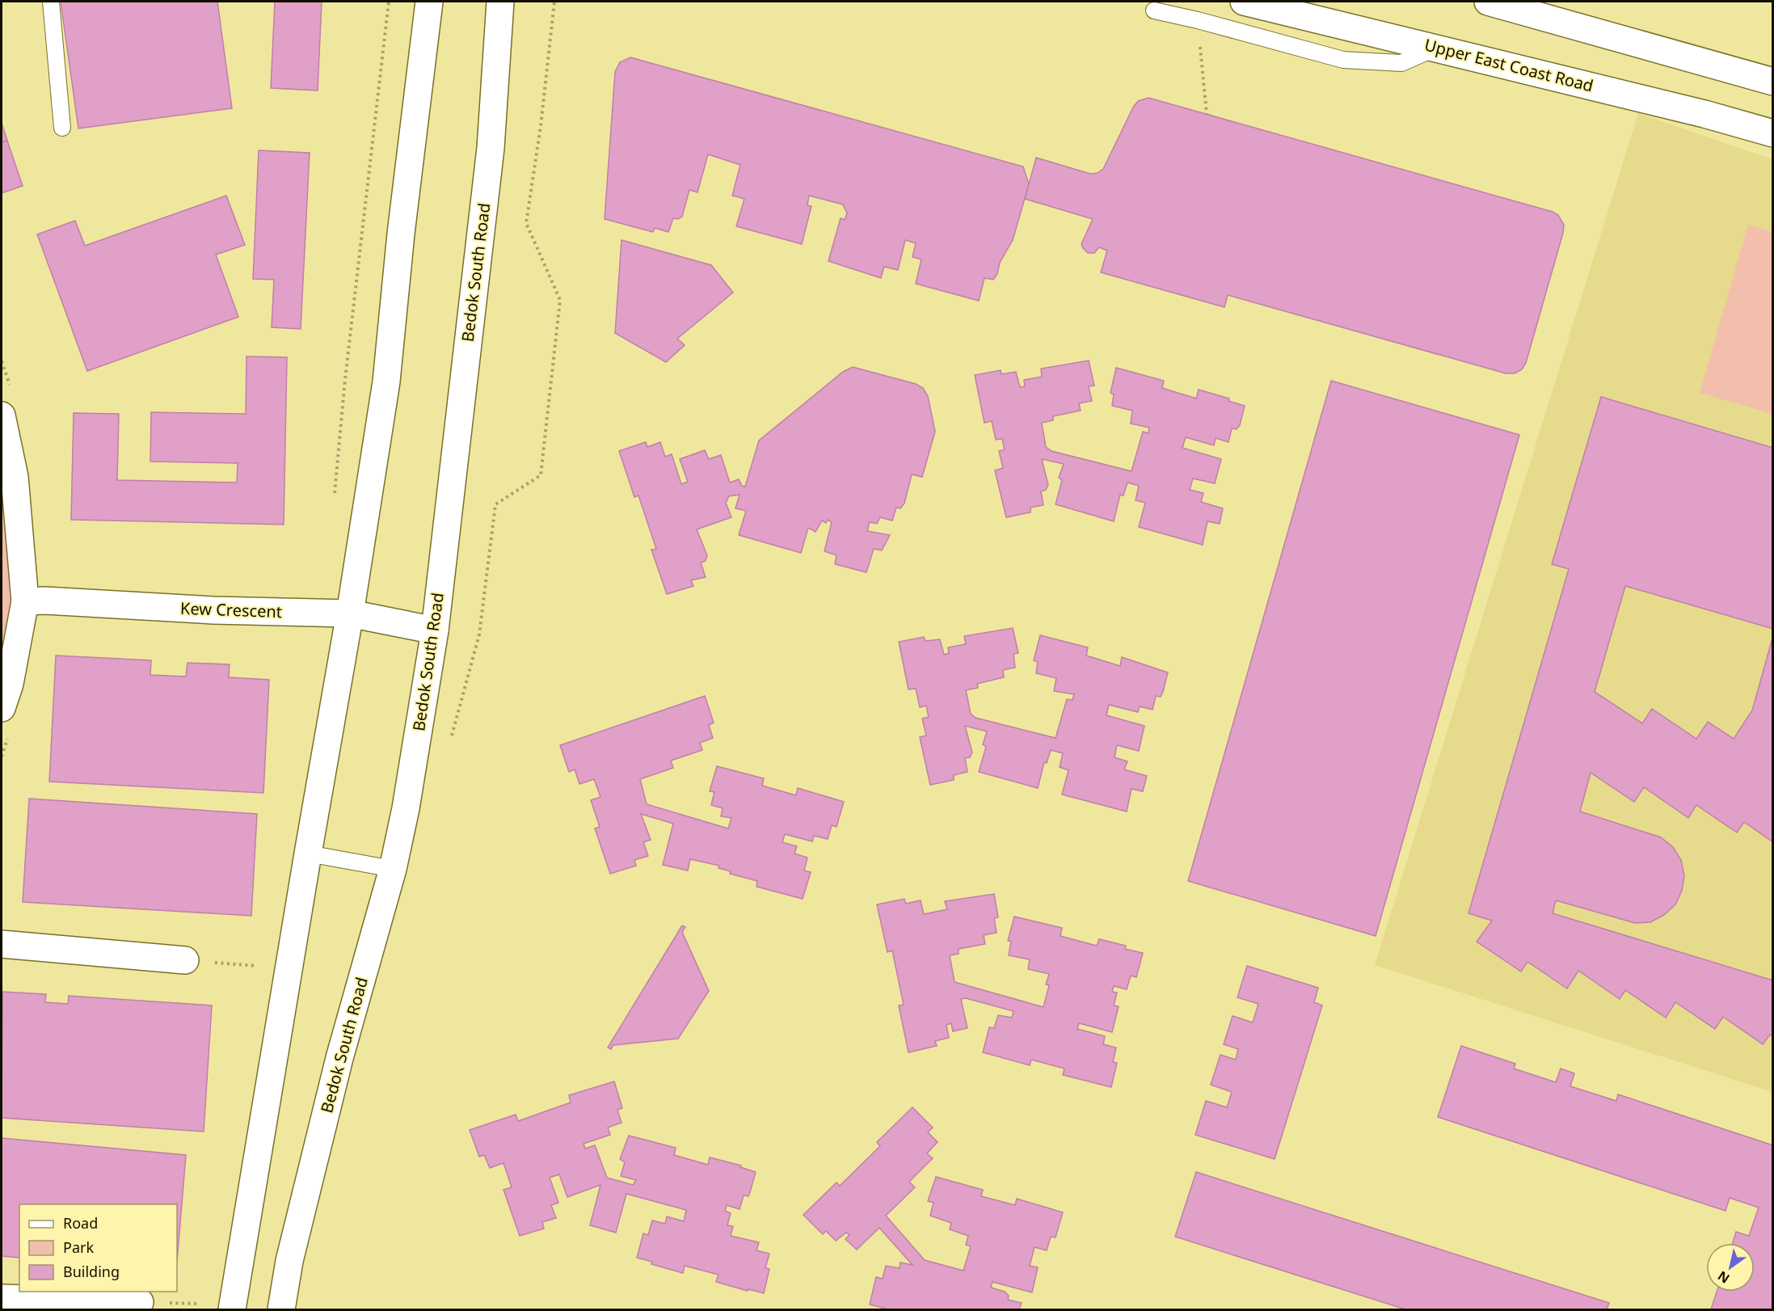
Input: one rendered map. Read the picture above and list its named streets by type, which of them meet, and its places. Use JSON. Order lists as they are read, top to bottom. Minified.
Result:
{"streets":{"main road":["Upper East Coast Road","Bedok South Road","Kew Crescent"]},"crossings":[["Bedok South Road","Kew Crescent"]],"legend":["Road","Park","Building"],"north":"bottom left"}
